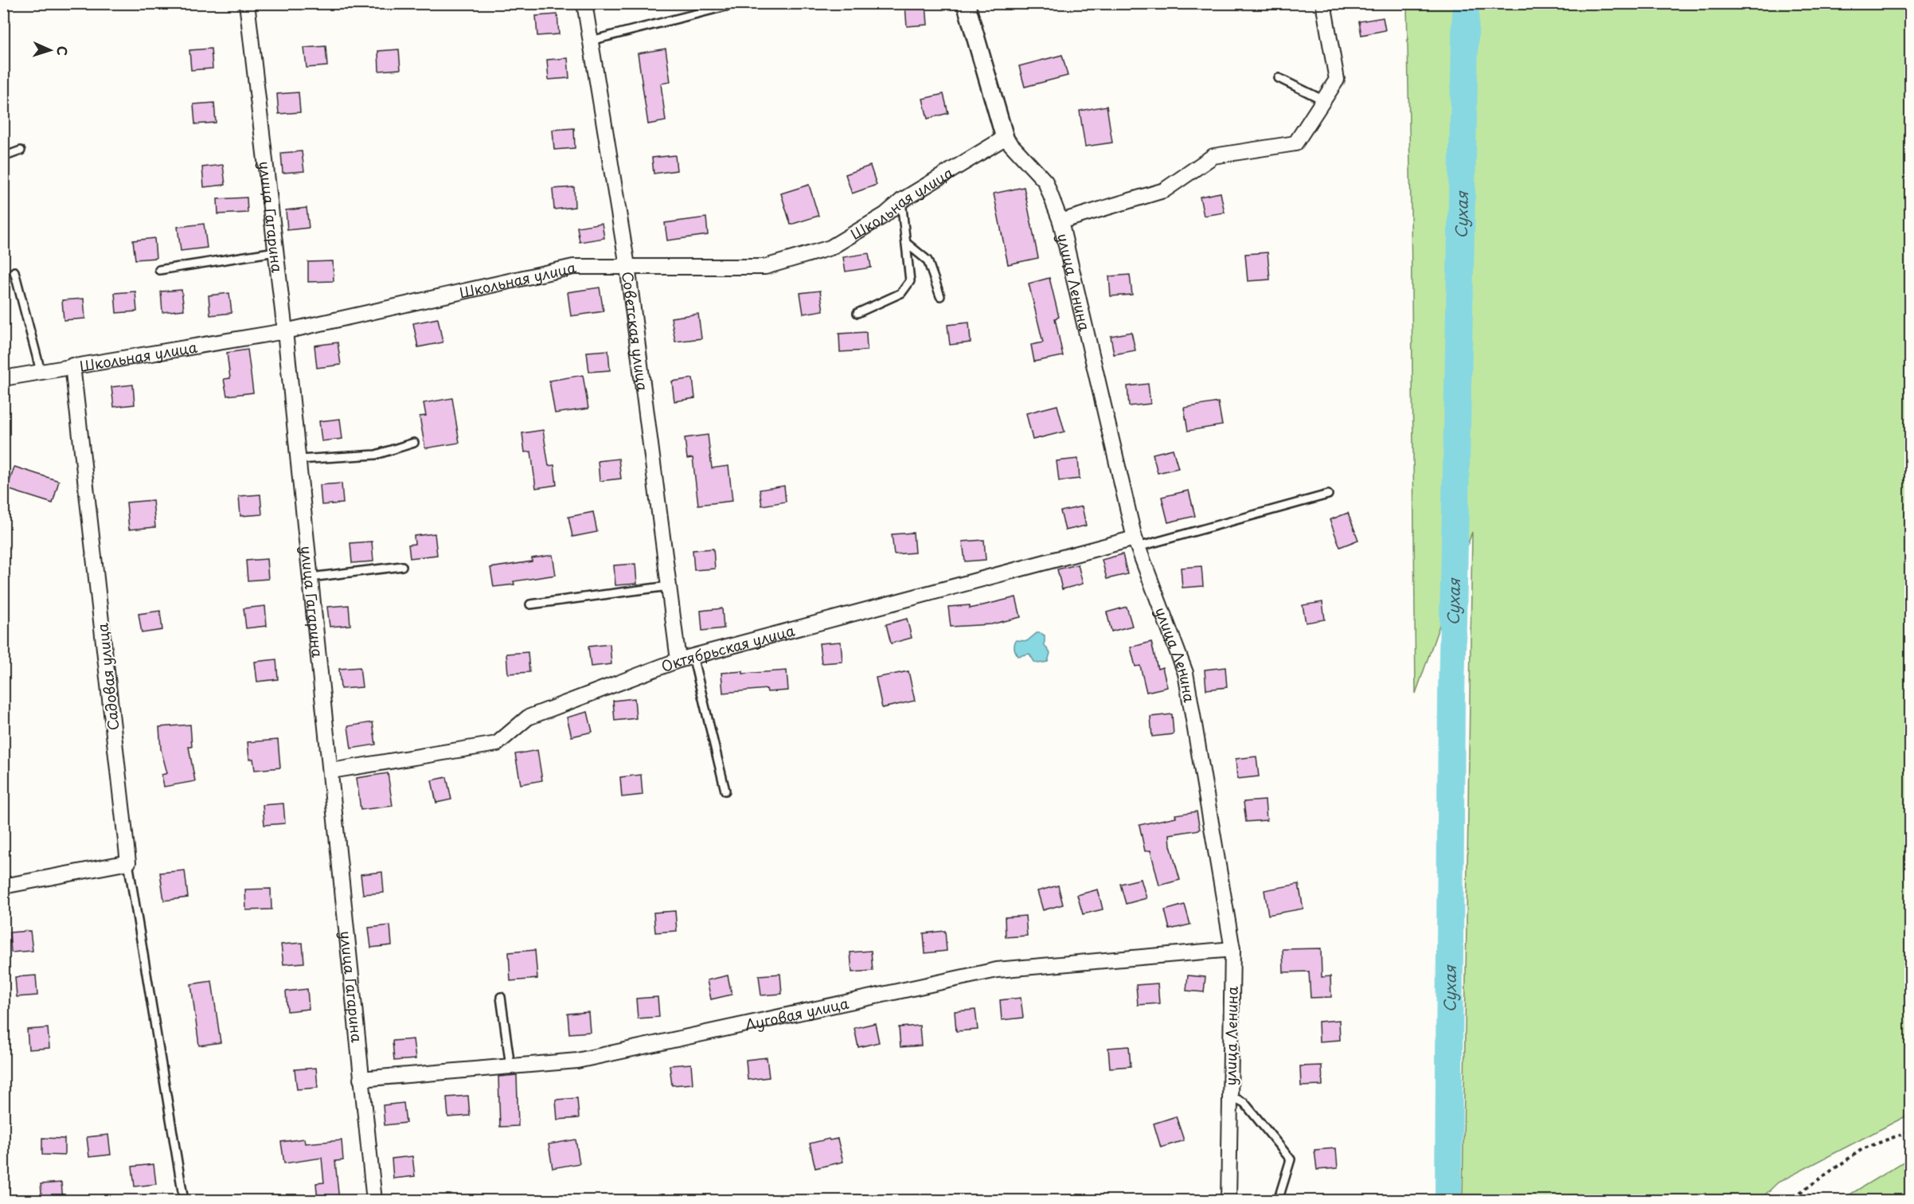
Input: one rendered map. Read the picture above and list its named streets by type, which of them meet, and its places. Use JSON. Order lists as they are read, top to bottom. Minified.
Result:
{"streets":{"street":["Школьная улица","улица Гагарина","улица Ленина","Советская улица","Октябрьская улица","Садовая улица","Луговая улица"]},"crossings":[["Школьная улица","улица Гагарина"],["Школьная улица","улица Ленина"],["Школьная улица","Советская улица"],["Школьная улица","Садовая улица"],["улица Гагарина","Октябрьская улица"],["улица Гагарина","Луговая улица"],["улица Ленина","Октябрьская улица"],["улица Ленина","Луговая улица"],["Советская улица","Октябрьская улица"]],"water":["Сухая"],"north":"right"}
